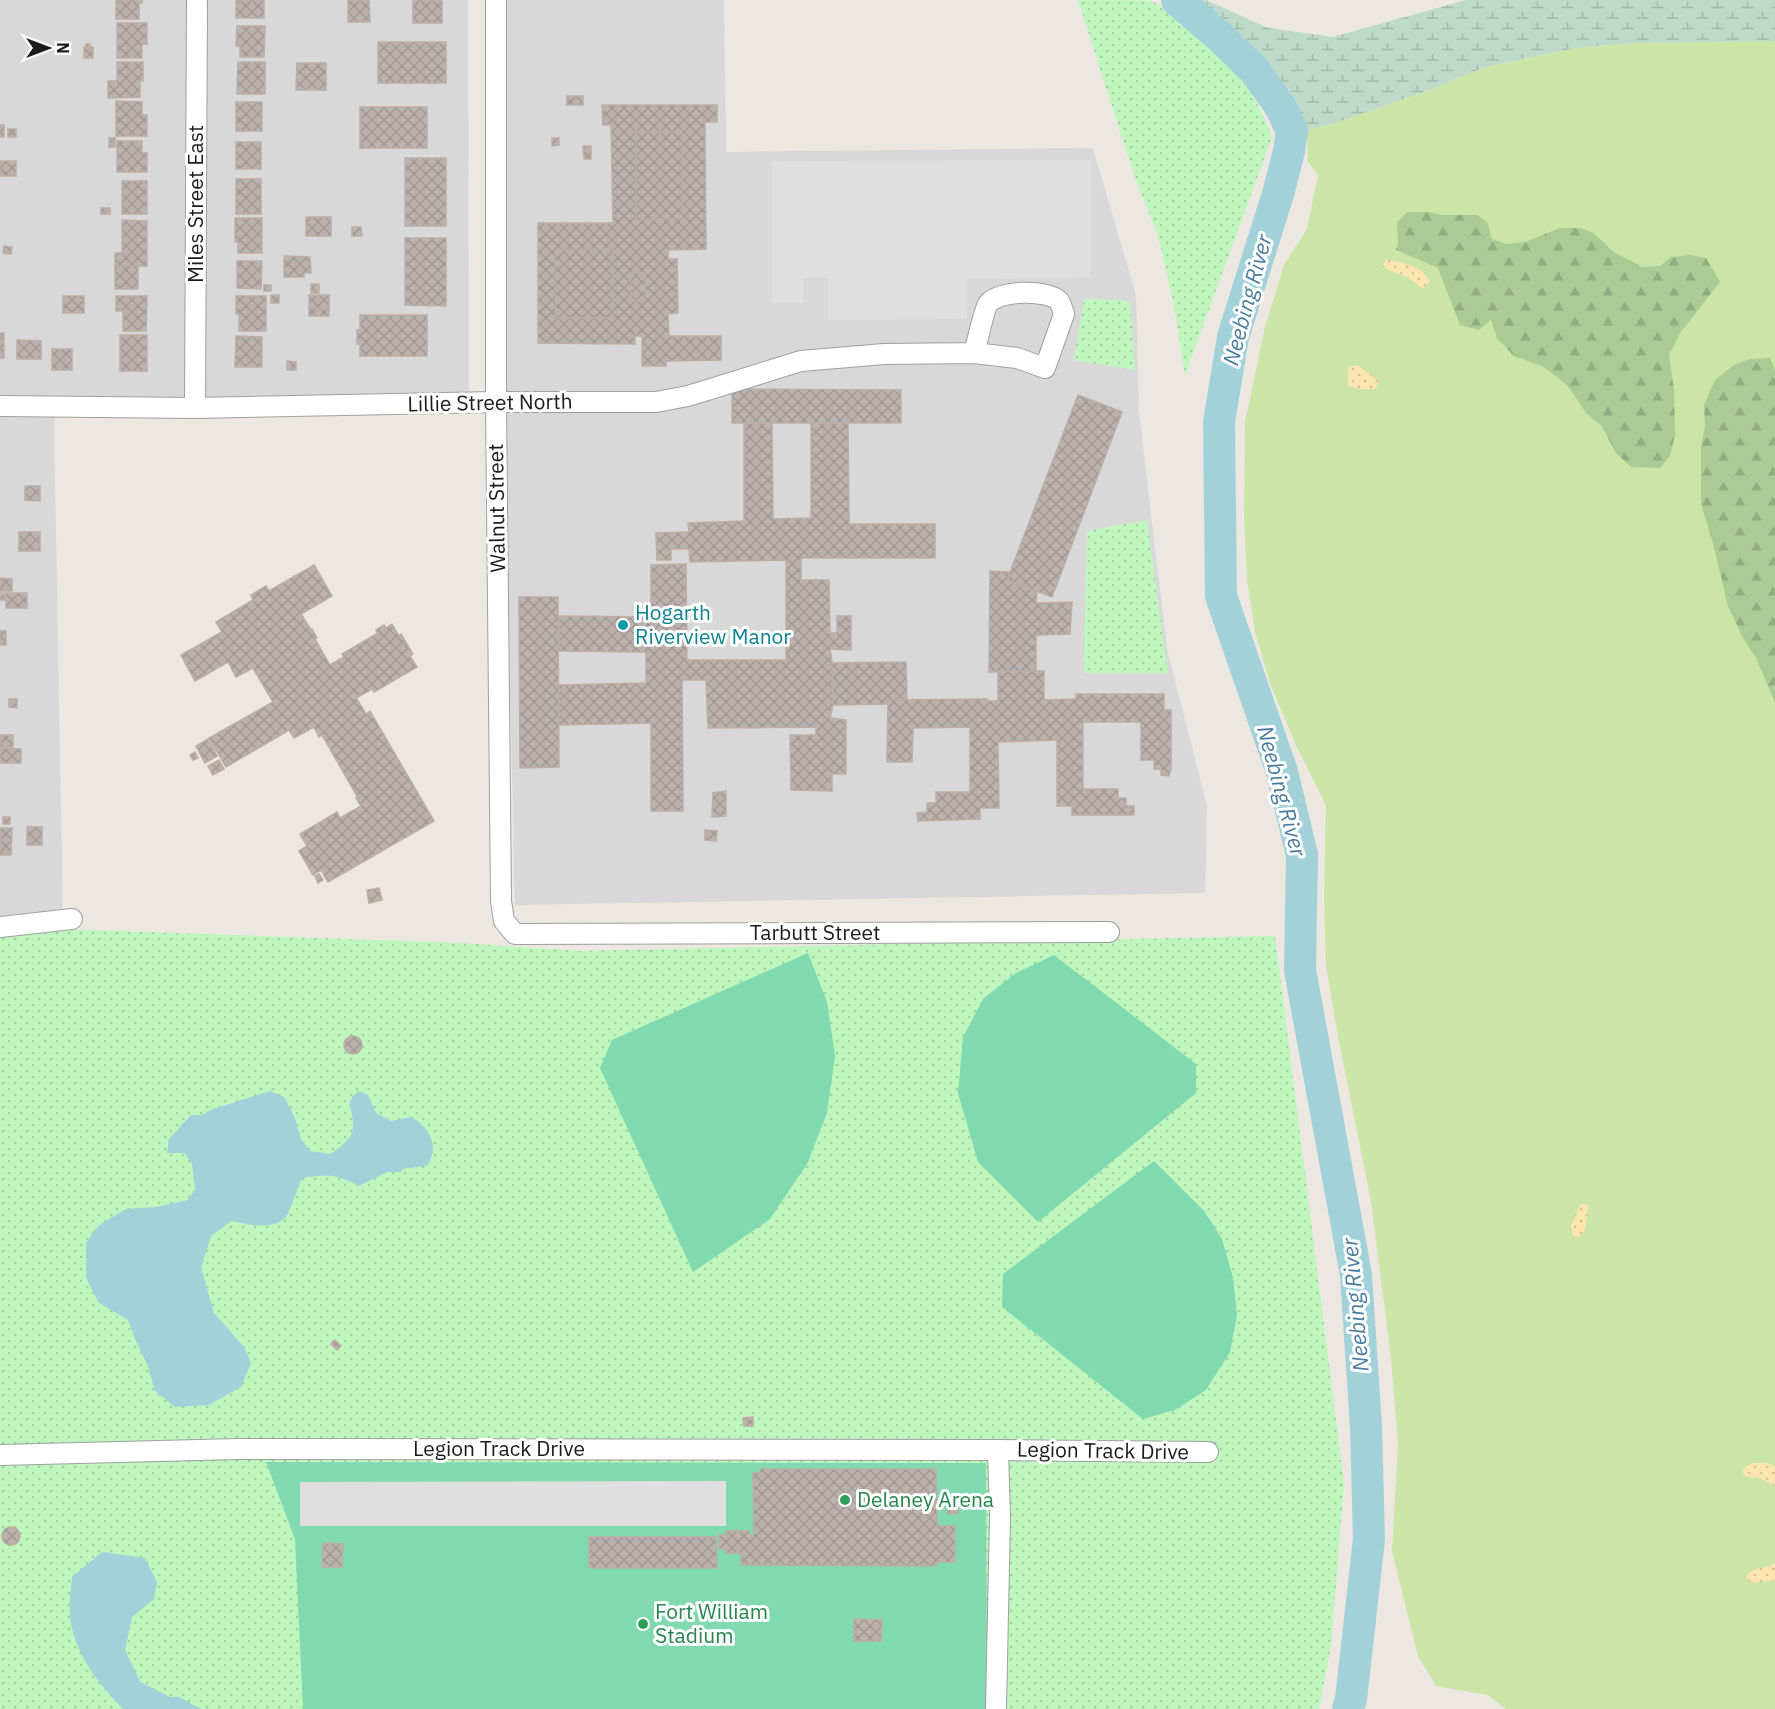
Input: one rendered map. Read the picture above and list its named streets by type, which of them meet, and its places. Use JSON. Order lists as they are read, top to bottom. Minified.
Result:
{"streets":{"street":["Miles Street East","Lillie Street North","Walnut Street","Tarbutt Street","Legion Track Drive"]},"crossings":[["Miles Street East","Lillie Street North"],["Lillie Street North","Walnut Street"],["Walnut Street","Tarbutt Street"]],"water":["Neebing River"],"places":["Hogarth Riverview Manor","Delaney Arena","Fort William Stadium"],"north":"right"}
